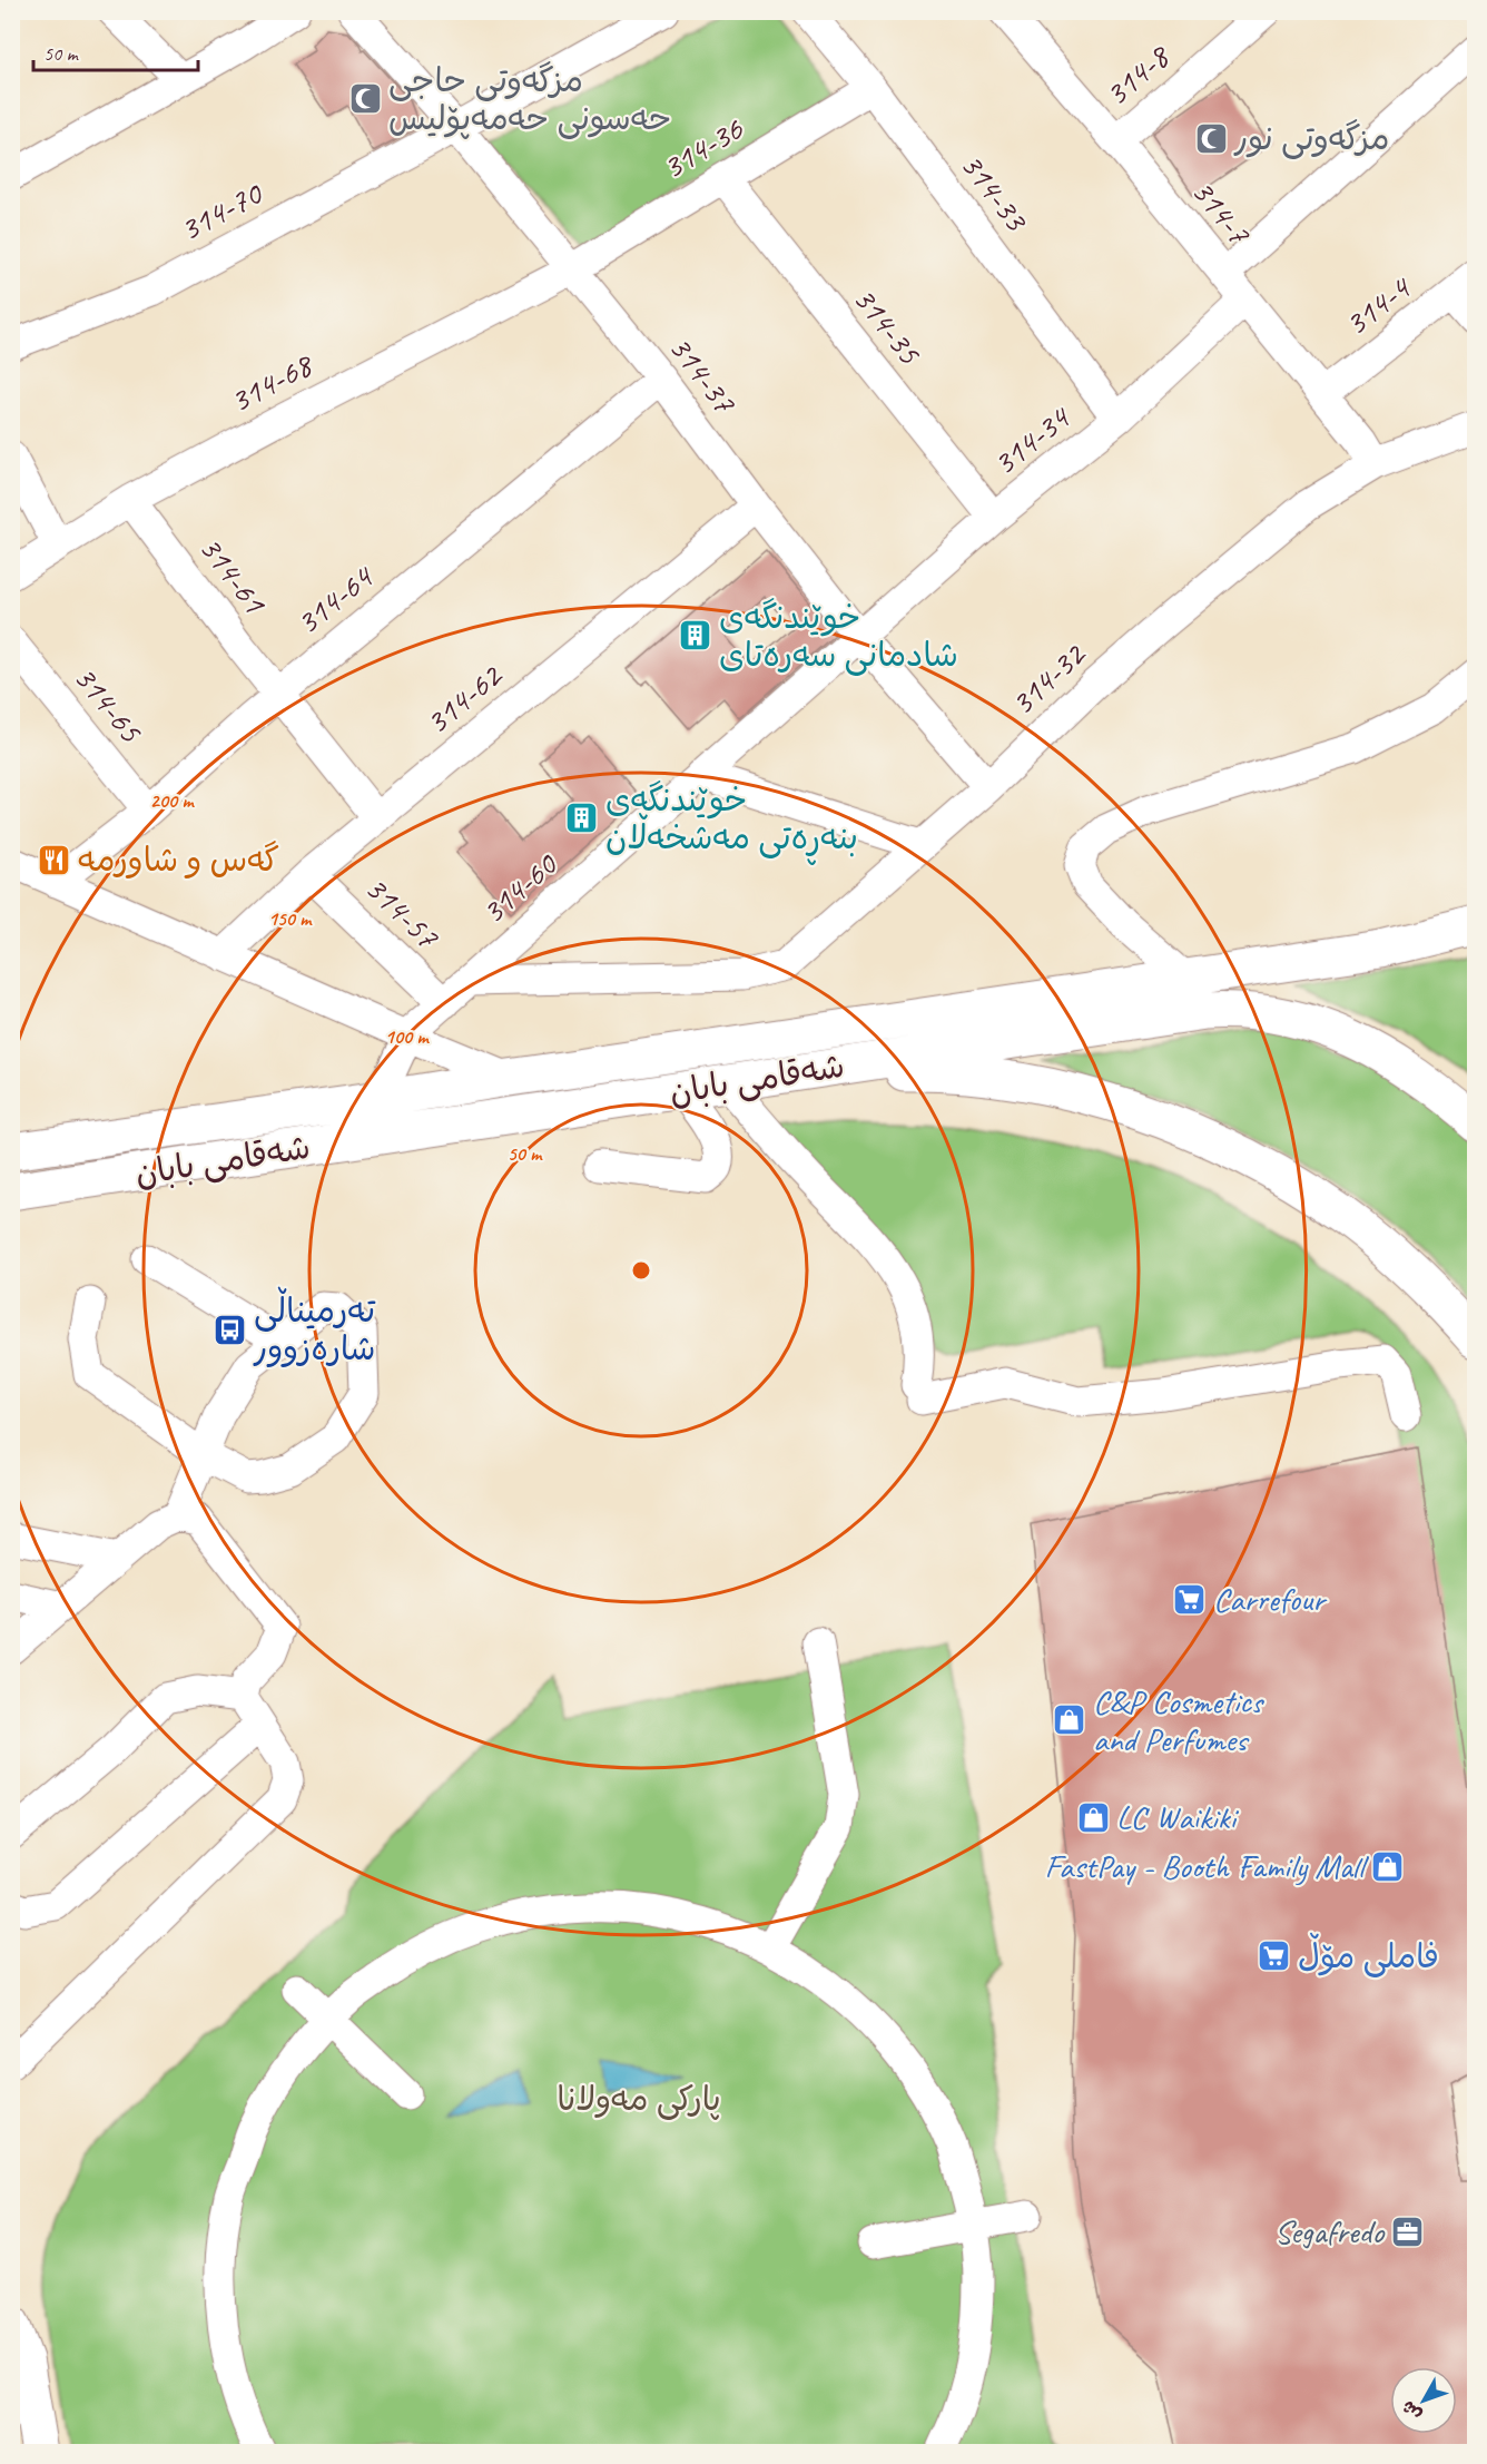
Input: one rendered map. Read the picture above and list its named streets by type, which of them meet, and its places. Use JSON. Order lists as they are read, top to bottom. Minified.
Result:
{"streets":{"main road":["شەقامی بابان"],"street":["314-8","314-36","314-33","314-70","314-7","314-4","314-35","314-37","314-68","314-34","314-61","314-64","314-32","314-62","314-65","314-60","314-57"]},"crossings":[["314-8","314-7"],["314-36","314-33"],["314-36","314-35"],["314-36","314-37"],["314-36","314-68"],["314-33","314-34"],["314-70","314-37"],["314-7","314-4"],["314-7","314-34"],["314-7","314-32"],["314-35","314-34"],["314-37","314-68"],["314-37","314-34"],["314-37","314-64"],["314-37","314-32"],["314-37","314-62"],["314-37","314-60"],["314-68","314-61"],["314-34","314-60"],["314-61","314-64"],["314-61","314-62"],["314-64","314-65"],["314-32","314-60"],["314-62","314-57"],["314-60","314-57"]],"parks":["پارکی مەولانا"],"places":{"mosque":["مزگەوتی حاجی حەسونی حەمەپۆلیس","مزگەوتی نور"],"building":["خوێندنگەی شادمانی سەرەتای","خوێندنگەی بنەڕەتی مەشخەڵان"],"restaurant":["گەس و شاورمە"],"bus stop":["تەرمیناڵی شارەزوور"],"supermarket":["Carrefour","فاملی مۆڵ"],"shop":["C&P Cosmetics and Perfumes","LC Waikiki","FastPay - Booth Family Mall"],"office":["Segafredo"]},"scale_bar":"50 m","north":"bottom left","rings":["200 m","150 m","100 m","50 m"]}
